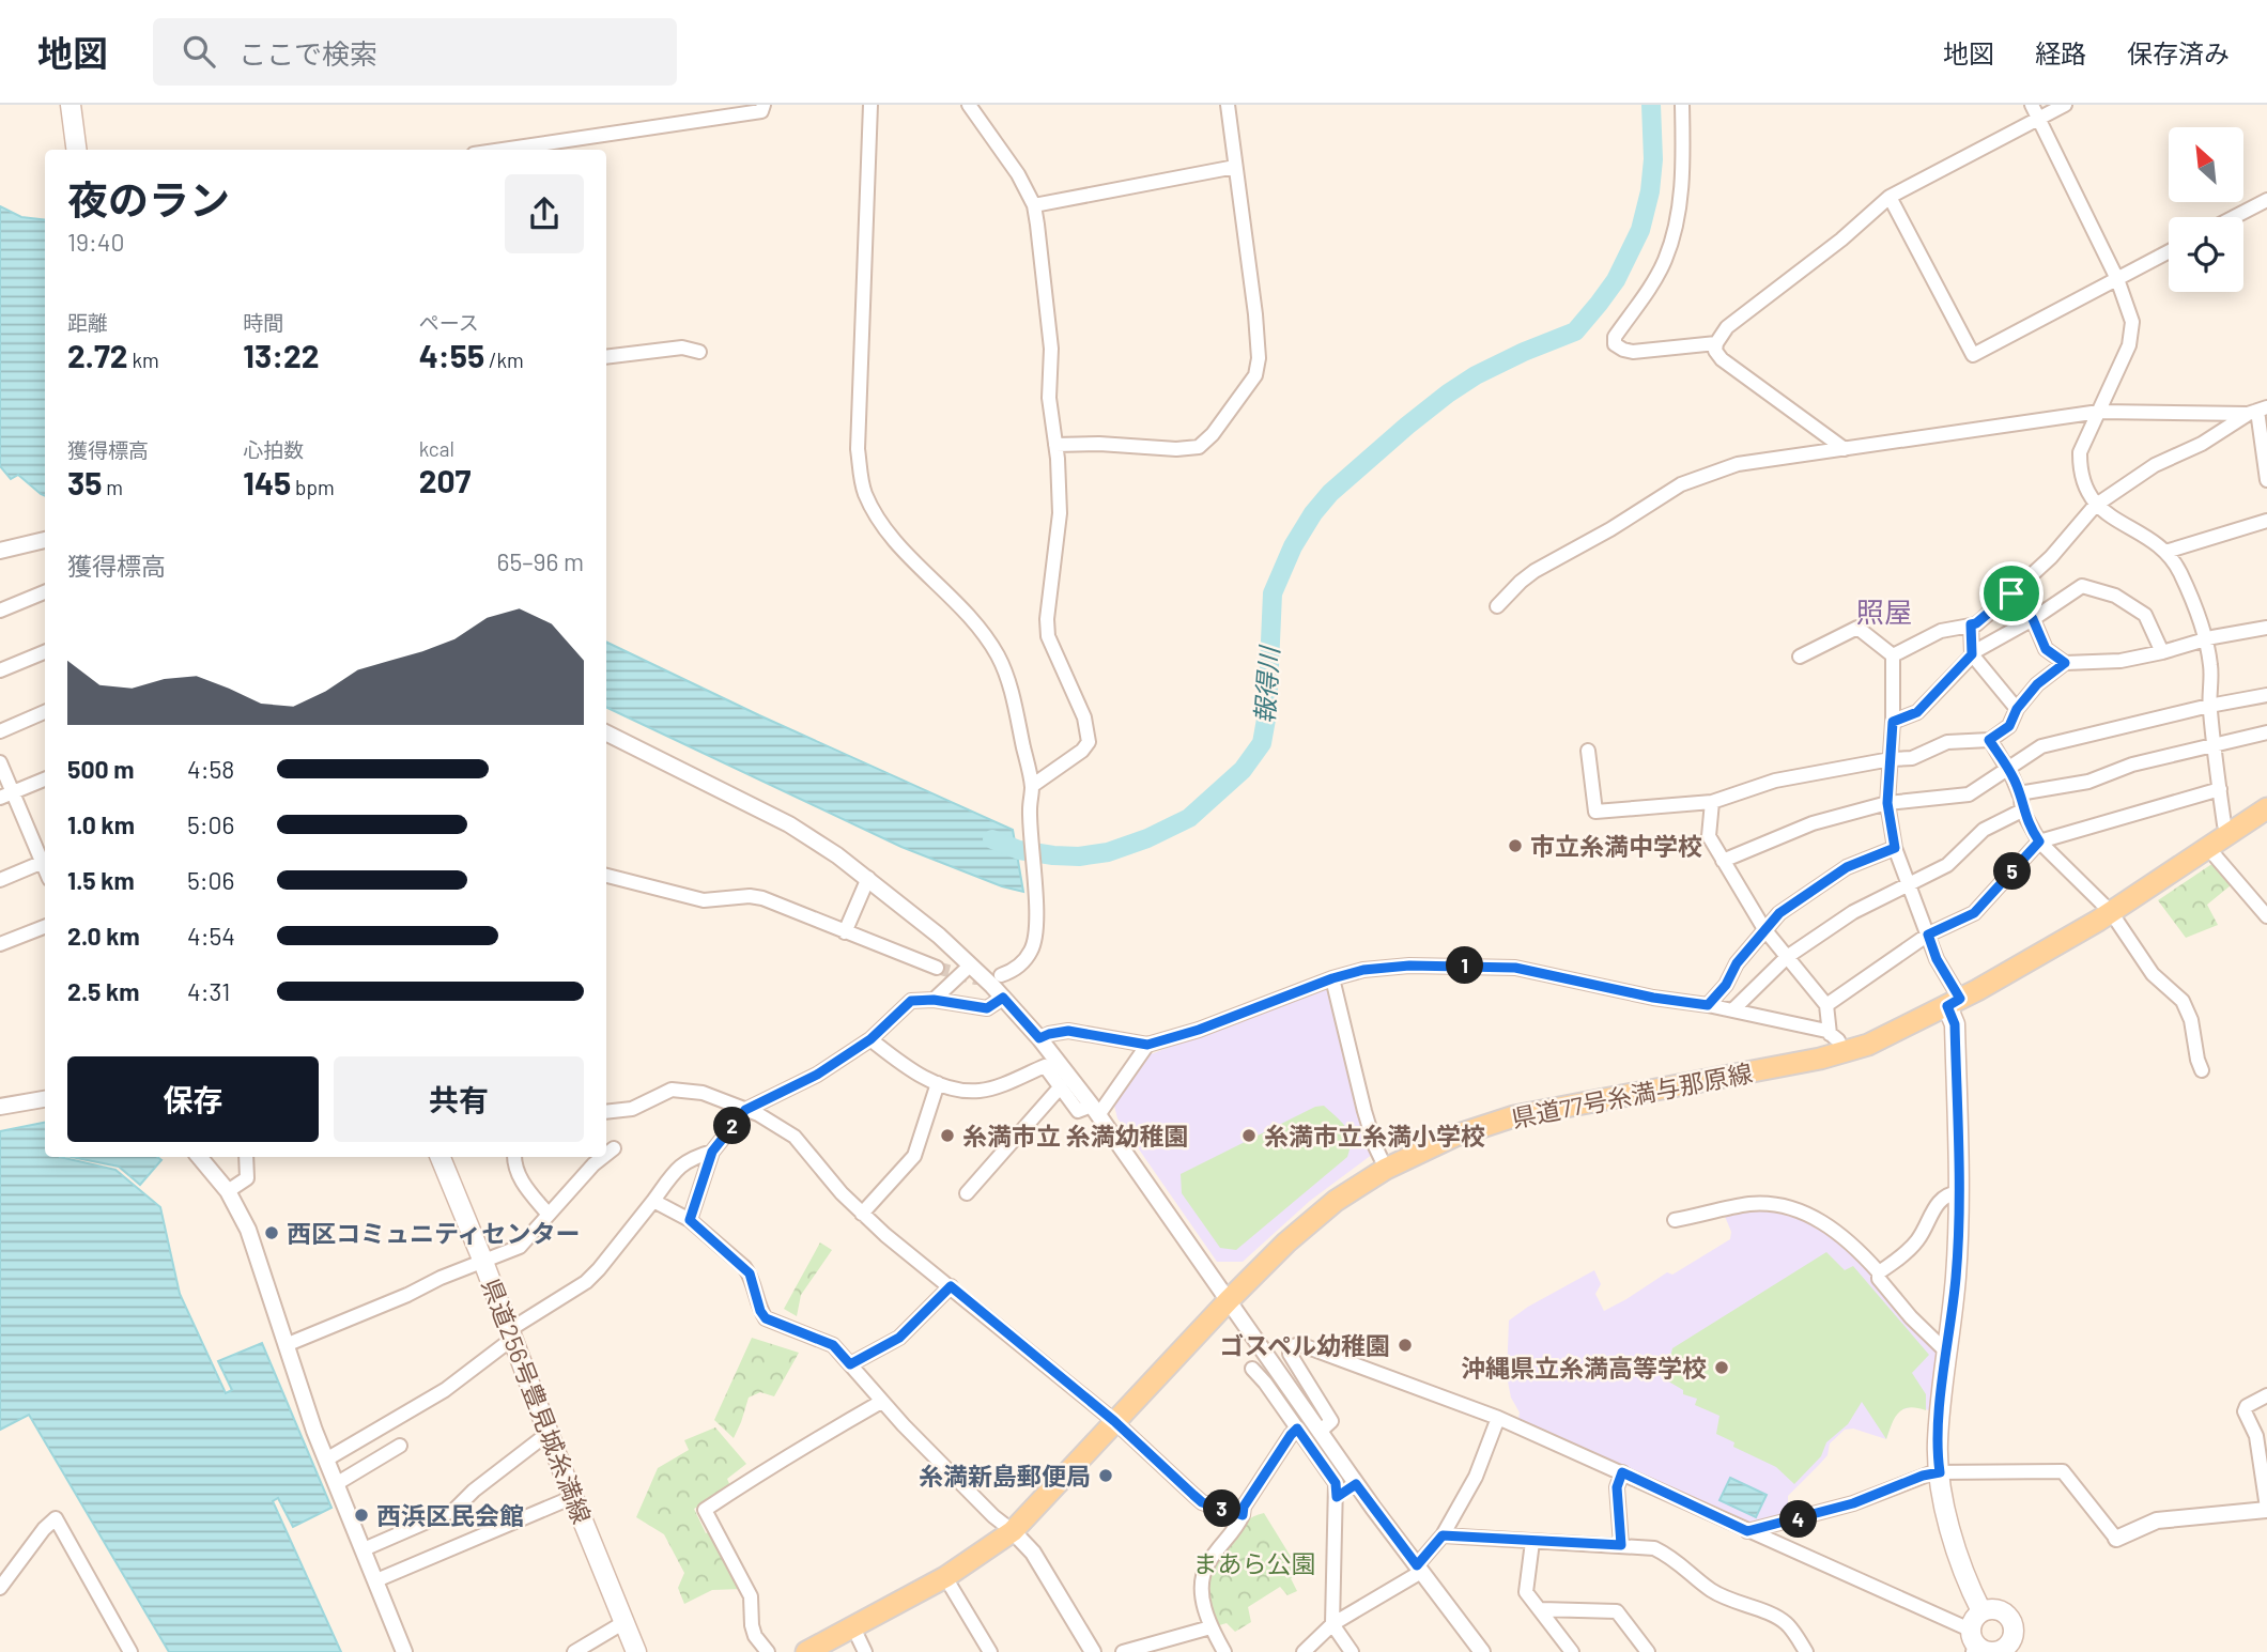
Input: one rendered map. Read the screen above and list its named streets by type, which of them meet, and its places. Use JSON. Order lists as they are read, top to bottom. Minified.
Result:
{"streets":{"main road":["県道77号糸満与那原線","県道256号豊見城糸満線"]},"districts":["照屋"],"water":["報得川"],"parks":["まあら公園"],"places":["市立糸満中学校","糸満市立 糸満幼稚園","糸満市立糸満小学校","西区コミュニティセンター","ゴスペル幼稚園","沖縄県立糸満高等学校","糸満新島郵便局","西浜区民会館"],"north":"top left","page":{"header":"地図","search":"ここで検索","nav":["地図","経路","保存済み"],"heading":["夜のラン","19:40"],"stats":[["距離","2.72 km"],["時間","13:22"],["ペース","4:55 /km"],["獲得標高","35 m"],["心拍数","145 bpm"],["kcal","207"]],"chart":["獲得標高","65–96 m"],"list":[{"name":"500 m","note":"4:58"},{"name":"1.0 km","note":"5:06"},{"name":"1.5 km","note":"5:06"},{"name":"2.0 km","note":"4:54"},{"name":"2.5 km","note":"4:31"}],"pins":["5","1","2","3","4"],"buttons":["保存","共有"]}}
